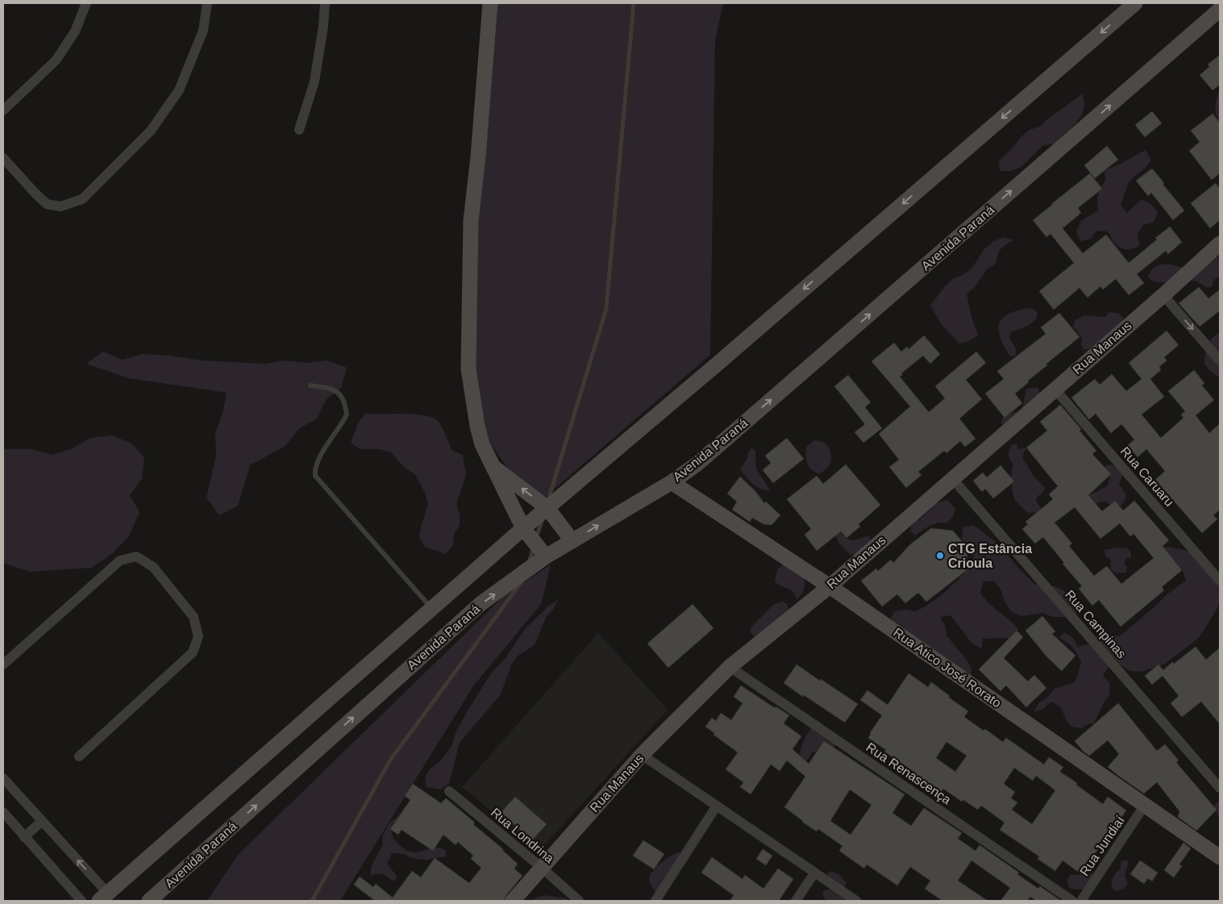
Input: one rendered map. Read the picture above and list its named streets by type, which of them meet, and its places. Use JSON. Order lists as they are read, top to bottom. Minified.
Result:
{"streets":{"main road":["Avenida Paraná","Rua Manaus","Rua Atico José Rorato"],"street":["Rua Caruaru","Rua Campinas","Rua Renascença","Rua Londrina","Rua Jundiaí"]},"crossings":[["Avenida Paraná","Rua Atico José Rorato"],["Rua Manaus","Rua Caruaru"],["Rua Manaus","Rua Campinas"],["Rua Manaus","Rua Atico José Rorato"],["Rua Manaus","Rua Renascença"],["Rua Manaus","Rua Londrina"],["Rua Atico José Rorato","Rua Jundiaí"]],"places":["CTG Estância Crioula"]}
